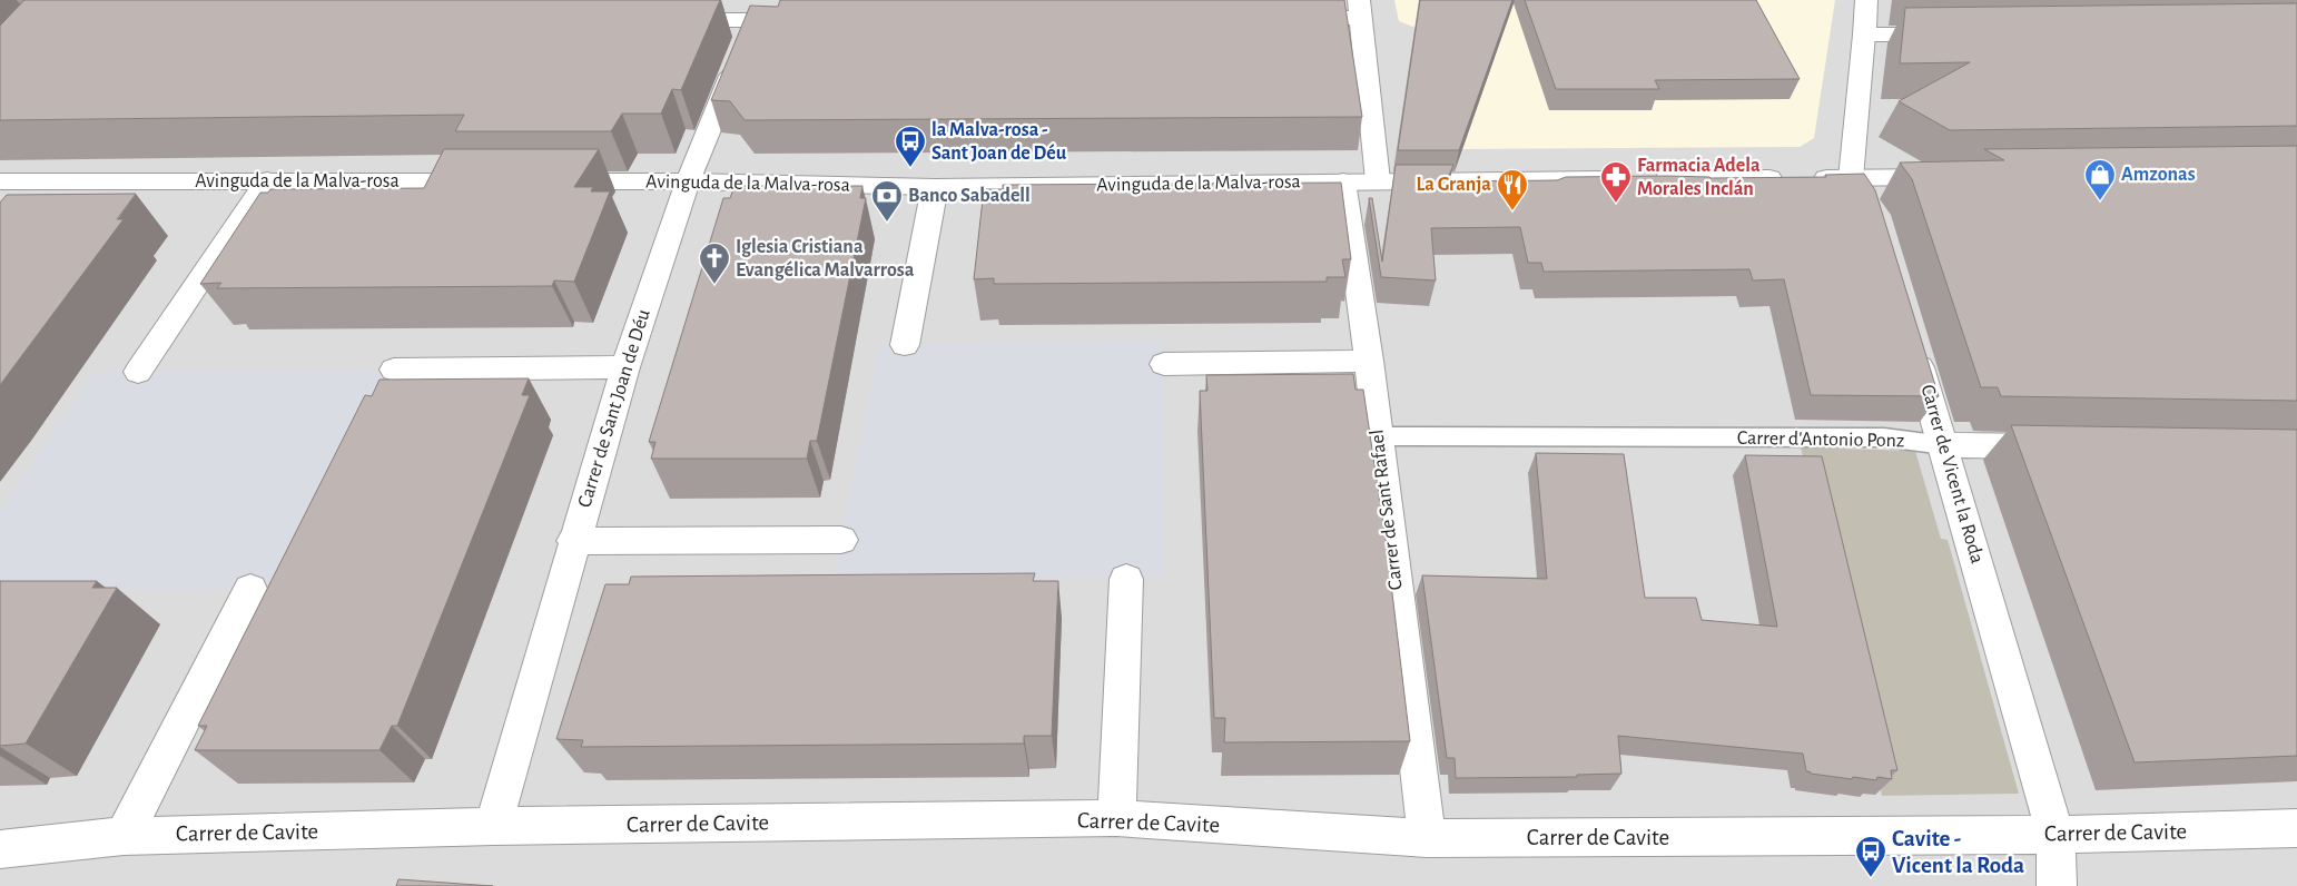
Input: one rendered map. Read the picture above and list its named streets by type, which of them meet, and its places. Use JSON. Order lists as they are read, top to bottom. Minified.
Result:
{"streets":{"street":["Avinguda de la Malva-rosa","Carrer de Sant Joan de Déu","Carrer d'Antonio Ponz","Carrer de Vicent la Roda","Carrer de Sant Rafael","Carrer de Cavite"]},"crossings":[["Avinguda de la Malva-rosa","Carrer de Sant Joan de Déu"],["Avinguda de la Malva-rosa","Carrer de Sant Rafael"],["Carrer de Sant Joan de Déu","Carrer de Cavite"],["Carrer d'Antonio Ponz","Carrer de Vicent la Roda"],["Carrer d'Antonio Ponz","Carrer de Sant Rafael"],["Carrer de Vicent la Roda","Carrer de Cavite"],["Carrer de Sant Rafael","Carrer de Cavite"]],"places":{"bus stop":["la Malva-rosa - Sant Joan de Déu","Cavite - Vicent la Roda"],"shop":["Amzonas"],"pharmacy":["Farmacia Adela Morales Inclán"],"restaurant":["La Granja"],"bank":["Banco Sabadell"],"church":["Iglesia Cristiana Evangélica Malvarrosa"]}}
